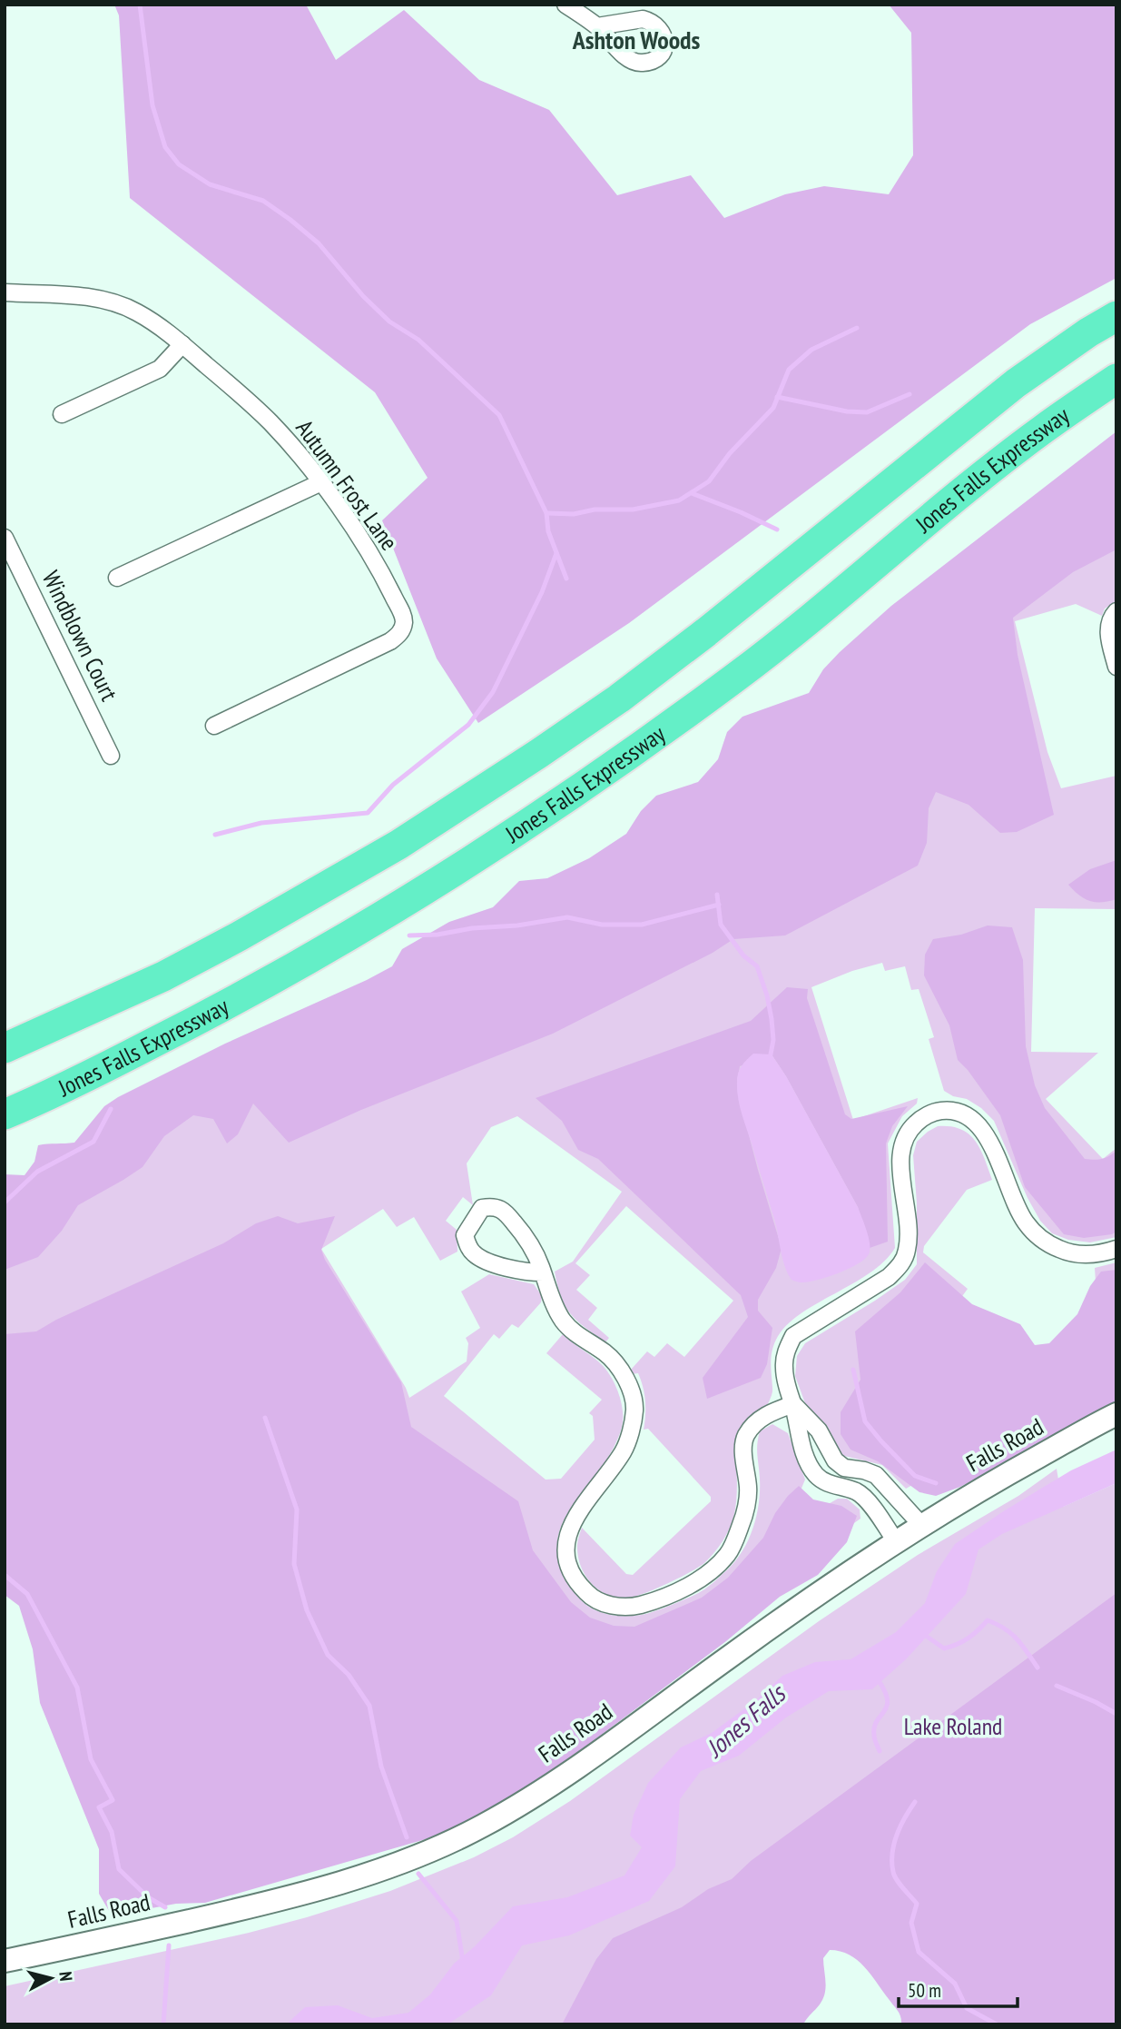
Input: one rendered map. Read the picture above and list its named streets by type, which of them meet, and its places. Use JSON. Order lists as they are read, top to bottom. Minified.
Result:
{"streets":{"highway":["Jones Falls Expressway"],"main road":["Falls Road"],"street":["Autumn Frost Lane","Windblown Court"]},"districts":["Ashton Woods"],"water":["Jones Falls"],"parks":["Lake Roland"],"scale_bar":"50 m","north":"right"}
